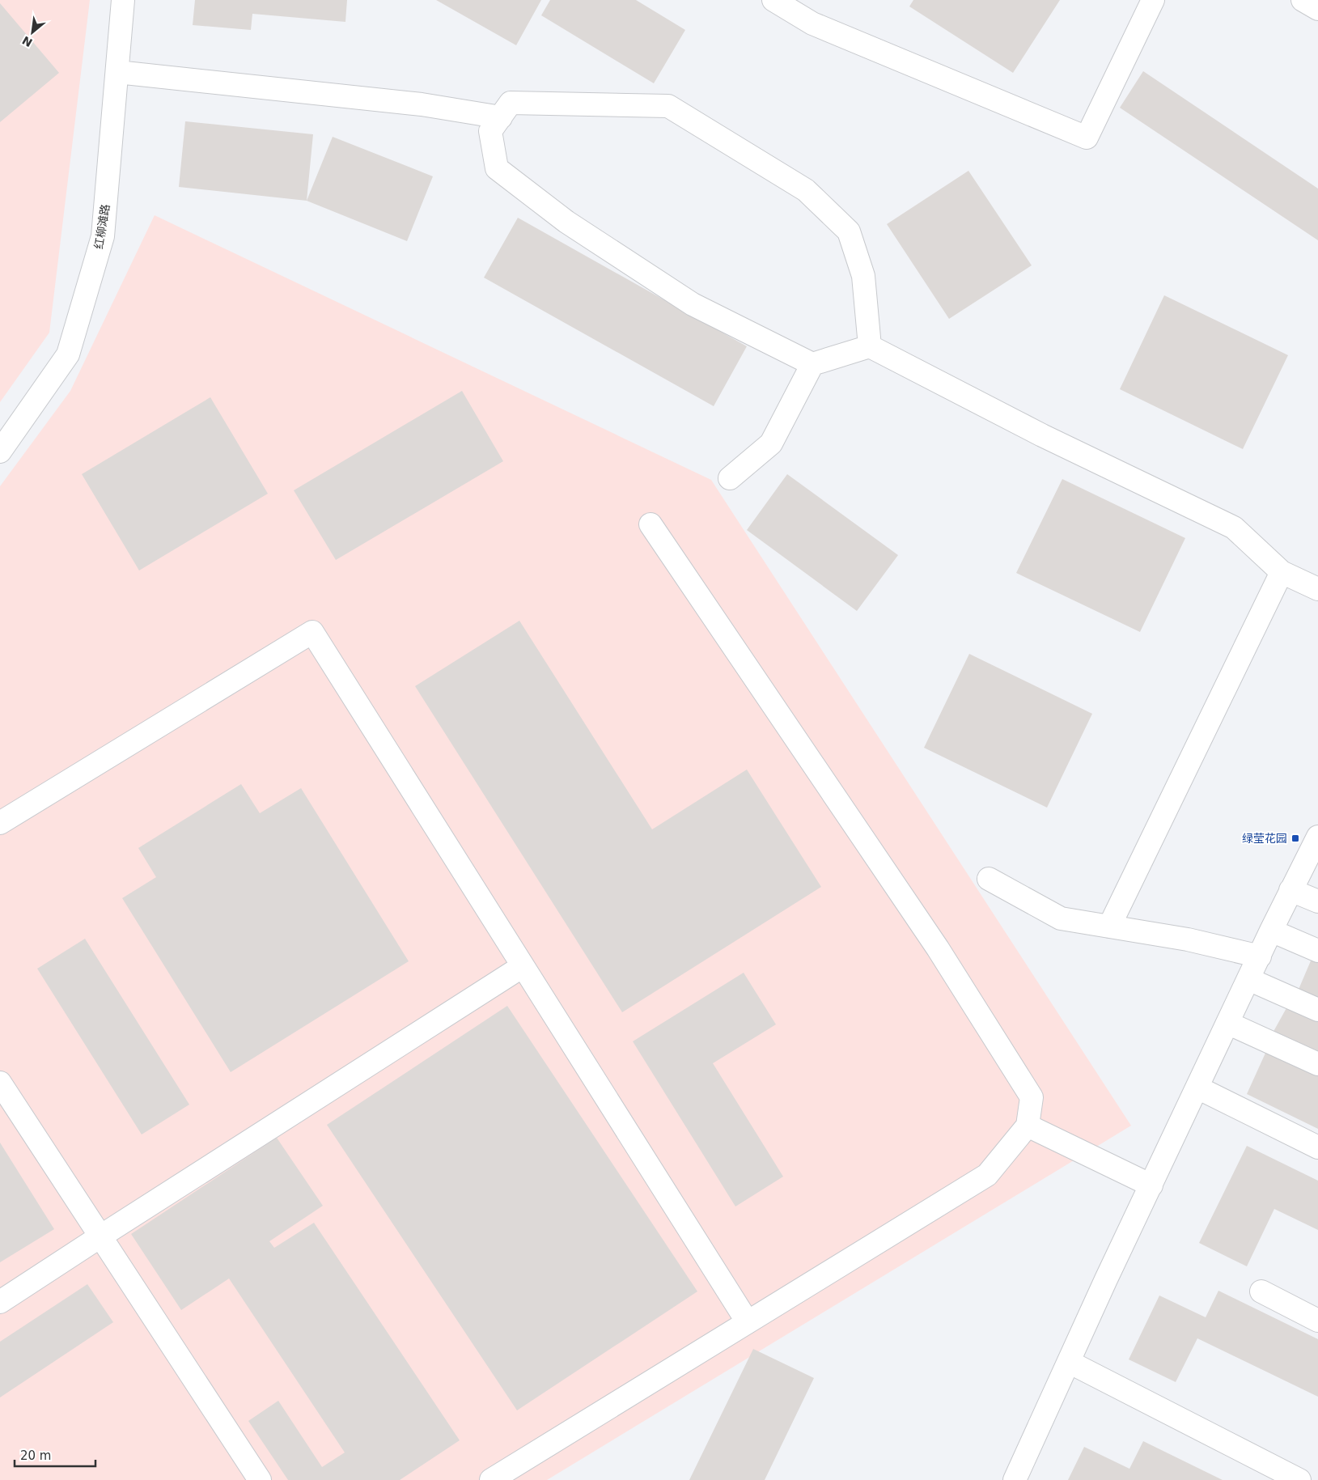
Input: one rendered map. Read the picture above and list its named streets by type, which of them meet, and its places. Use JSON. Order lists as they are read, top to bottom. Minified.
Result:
{"streets":{"street":["红柳滩路"]},"places":{"transit":["绿莹花园"]},"scale_bar":"20 m","north":"bottom left"}
